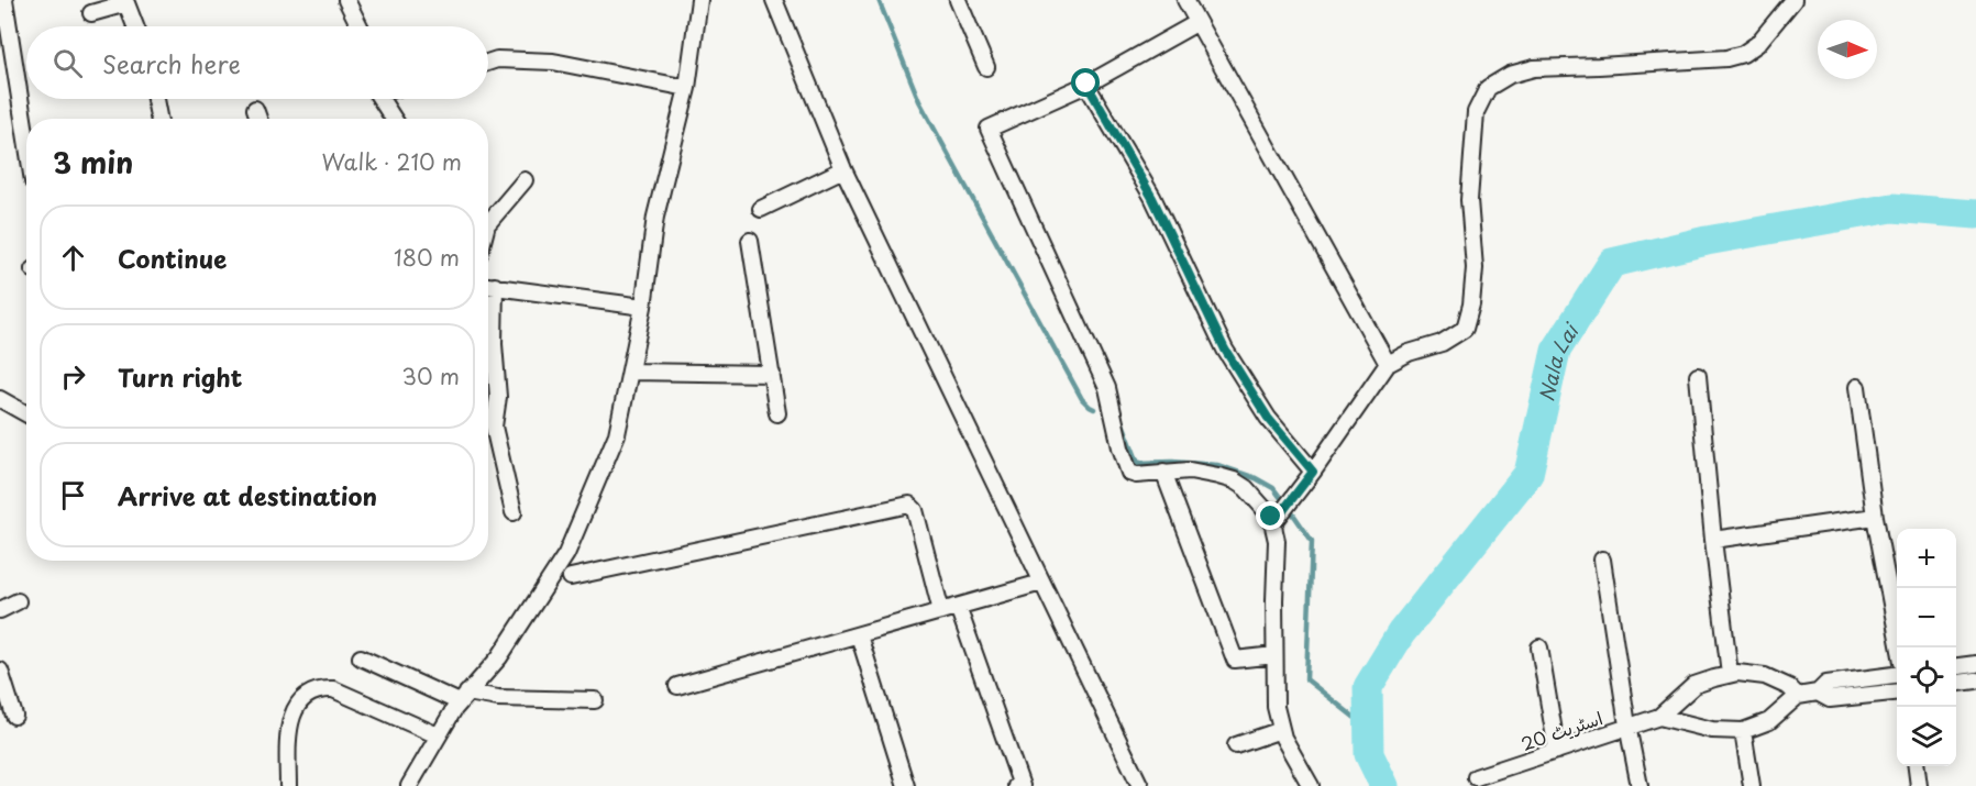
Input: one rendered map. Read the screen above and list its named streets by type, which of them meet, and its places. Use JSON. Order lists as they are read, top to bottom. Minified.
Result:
{"streets":{"street":["اسٹریٹ 20"]},"water":["Nala Lai"],"north":"right","page":{"search":"Search here","heading":["3 min","Walk · 210 m"],"list":[["Continue","180 m"],["Turn right","30 m"],"Arrive at destination"],"map_buttons":["+","−"]}}
